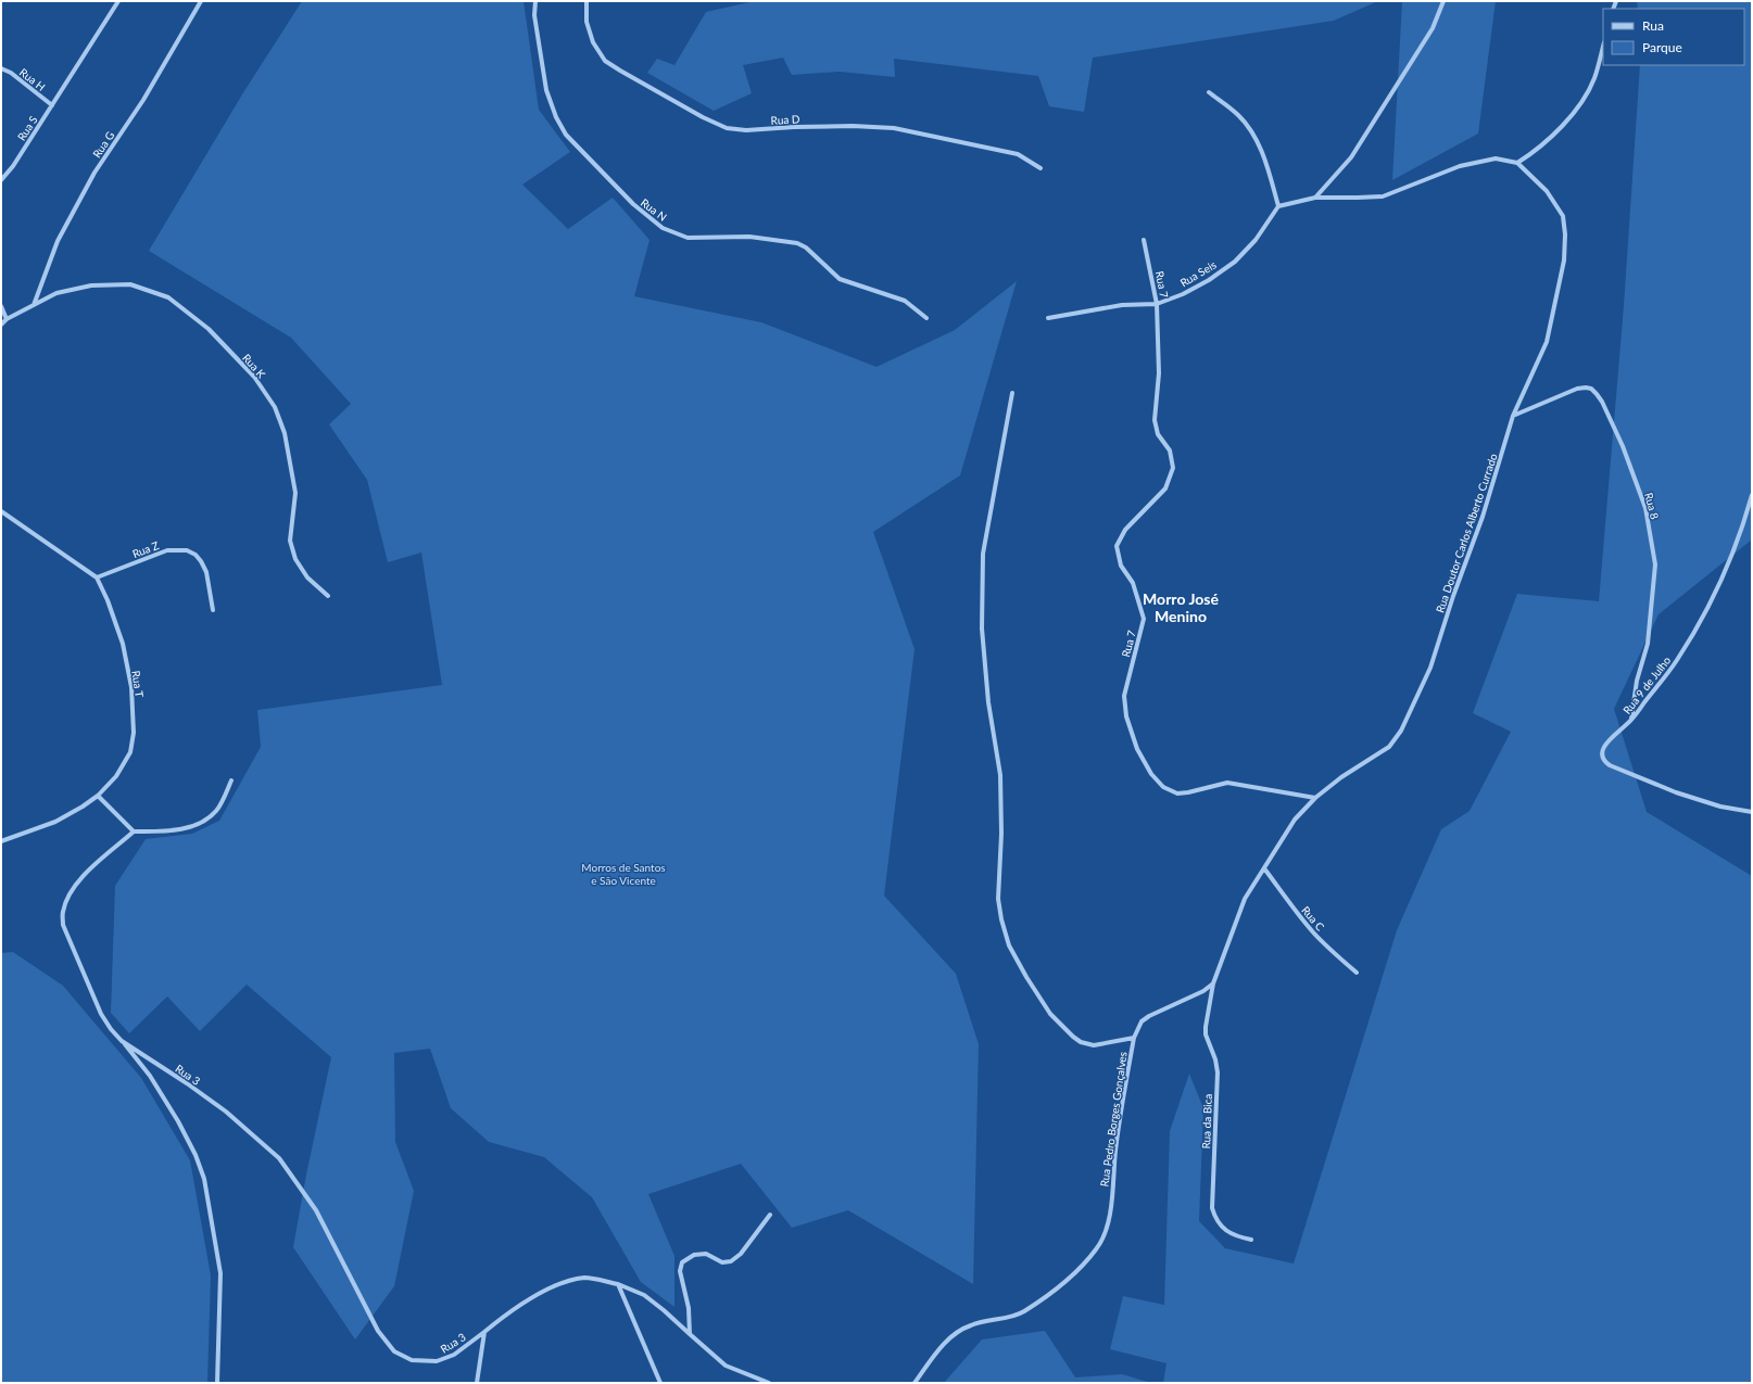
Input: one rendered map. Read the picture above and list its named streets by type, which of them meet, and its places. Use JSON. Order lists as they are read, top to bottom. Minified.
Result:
{"streets":{"street":["Rua H","Rua D","Rua S","Rua G","Rua N","Rua Seis","Rua 7","Rua K","Rua 8","Rua Doutor Carlos Alberto Currado","Rua Z","Rua T","Rua 9 de Julho","Rua C","Rua 3","Rua Pedro Borges Gonçalves","Rua da Bica"]},"crossings":[["Rua H","Rua S"],["Rua G","Rua K"],["Rua Seis","Rua 7"],["Rua 7","Rua Doutor Carlos Alberto Currado"],["Rua 8","Rua Doutor Carlos Alberto Currado"],["Rua 8","Rua 9 de Julho"],["Rua Doutor Carlos Alberto Currado","Rua C"],["Rua Doutor Carlos Alberto Currado","Rua Pedro Borges Gonçalves"],["Rua Doutor Carlos Alberto Currado","Rua da Bica"],["Rua Z","Rua T"],["Rua Pedro Borges Gonçalves","Rua da Bica"]],"districts":["Morro José Menino"],"parks":["Morros de Santos e São Vicente"],"legend":["Rua","Parque"]}
